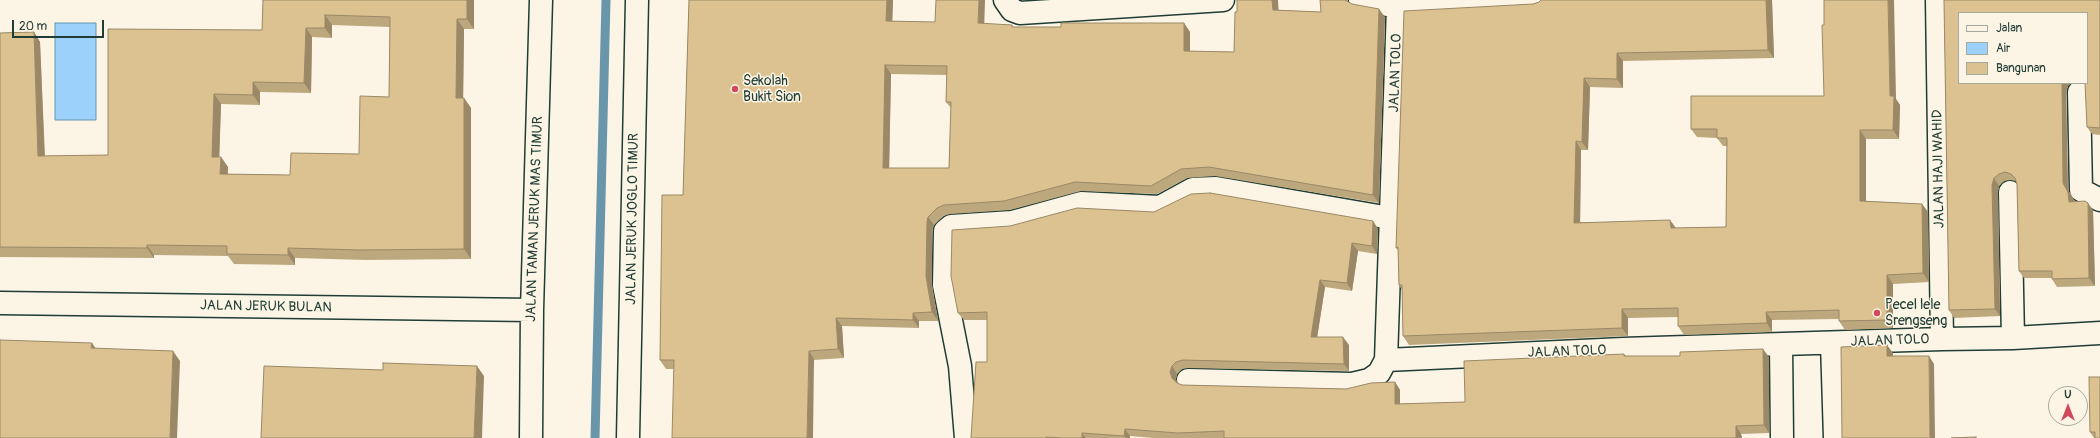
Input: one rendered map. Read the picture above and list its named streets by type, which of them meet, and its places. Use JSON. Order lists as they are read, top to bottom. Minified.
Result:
{"streets":{"street":["JALAN TOLO","JALAN HAJI WAHID","JALAN TAMAN JERUK MAS TIMUR","JALAN JERUK JOGLO TIMUR","JALAN JERUK BULAN"]},"crossings":[["JALAN TOLO","JALAN HAJI WAHID"],["JALAN TAMAN JERUK MAS TIMUR","JALAN JERUK BULAN"]],"places":["Sekolah Bukit Sion","Pecel lele Srengseng"],"legend":["Jalan","Air","Bangunan"],"scale_bar":"20 m","north":"top"}
